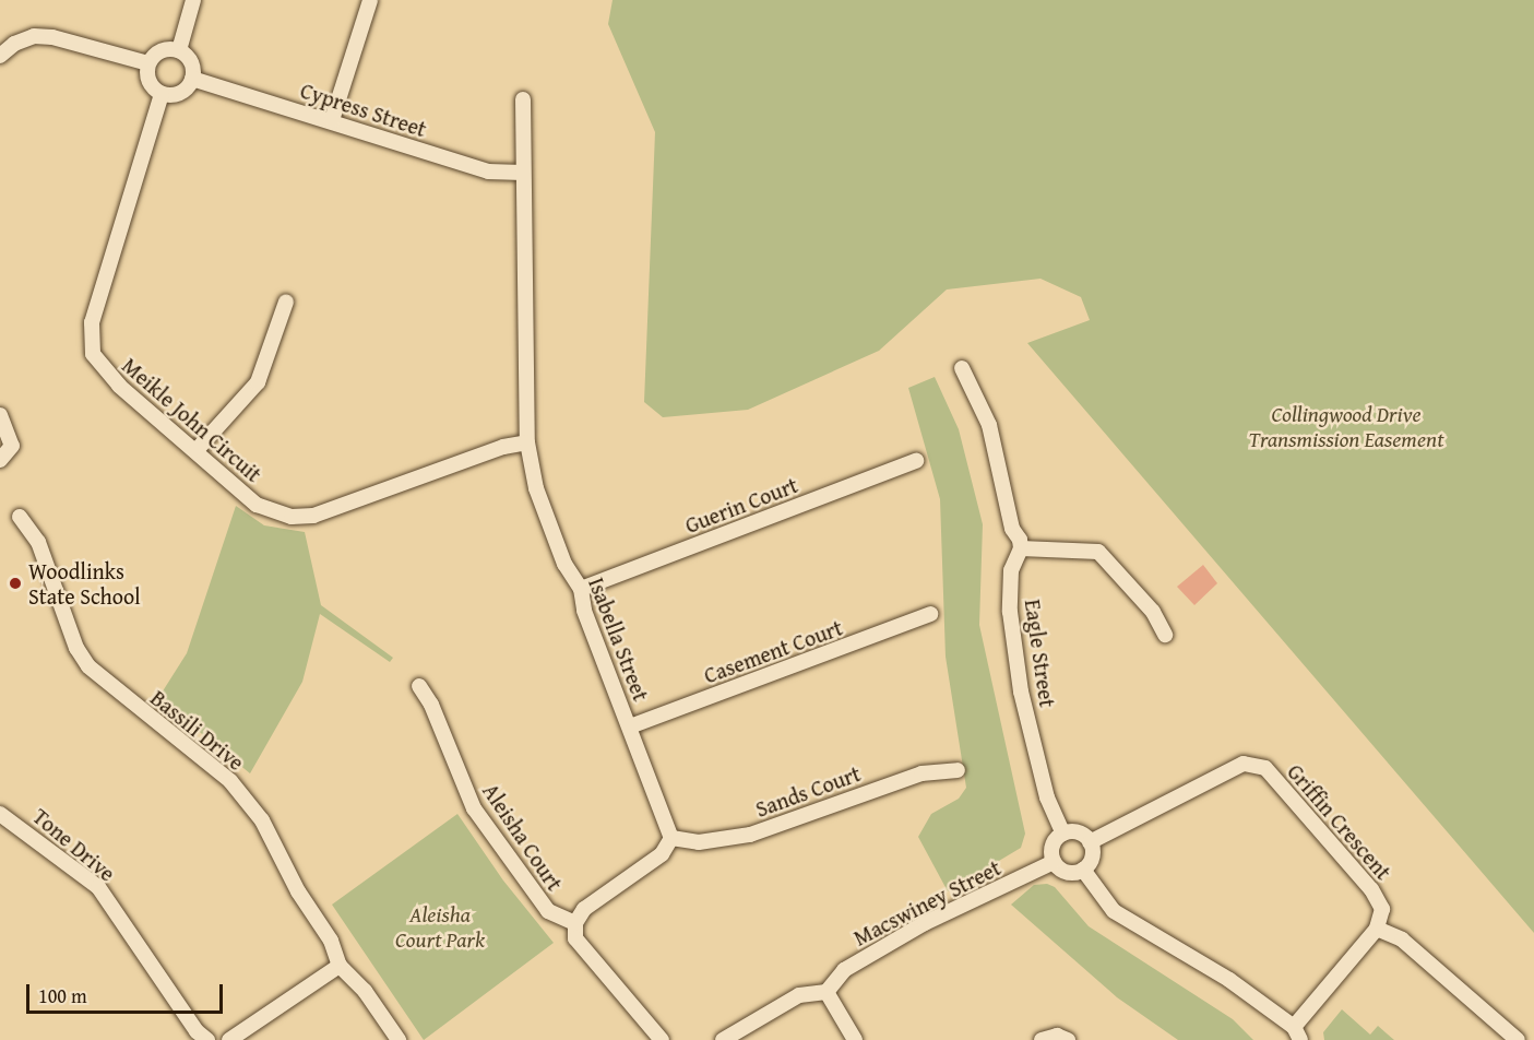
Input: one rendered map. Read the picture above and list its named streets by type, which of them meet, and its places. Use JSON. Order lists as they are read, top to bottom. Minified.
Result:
{"streets":{"street":["Cypress Street","Meikle John Circuit","Guerin Court","Isabella Street","Casement Court","Eagle Street","Bassili Drive","Sands Court","Griffin Crescent","Aleisha Court","Tone Drive","Macswiney Street"]},"crossings":[["Cypress Street","Meikle John Circuit"],["Cypress Street","Isabella Street"],["Meikle John Circuit","Isabella Street"],["Guerin Court","Isabella Street"],["Isabella Street","Casement Court"],["Isabella Street","Sands Court"],["Eagle Street","Griffin Crescent"],["Eagle Street","Macswiney Street"],["Griffin Crescent","Macswiney Street"]],"parks":["Collingwood Drive Transmission Easement","Aleisha Court Park"],"places":["Woodlinks State School"],"scale_bar":"100 m"}
